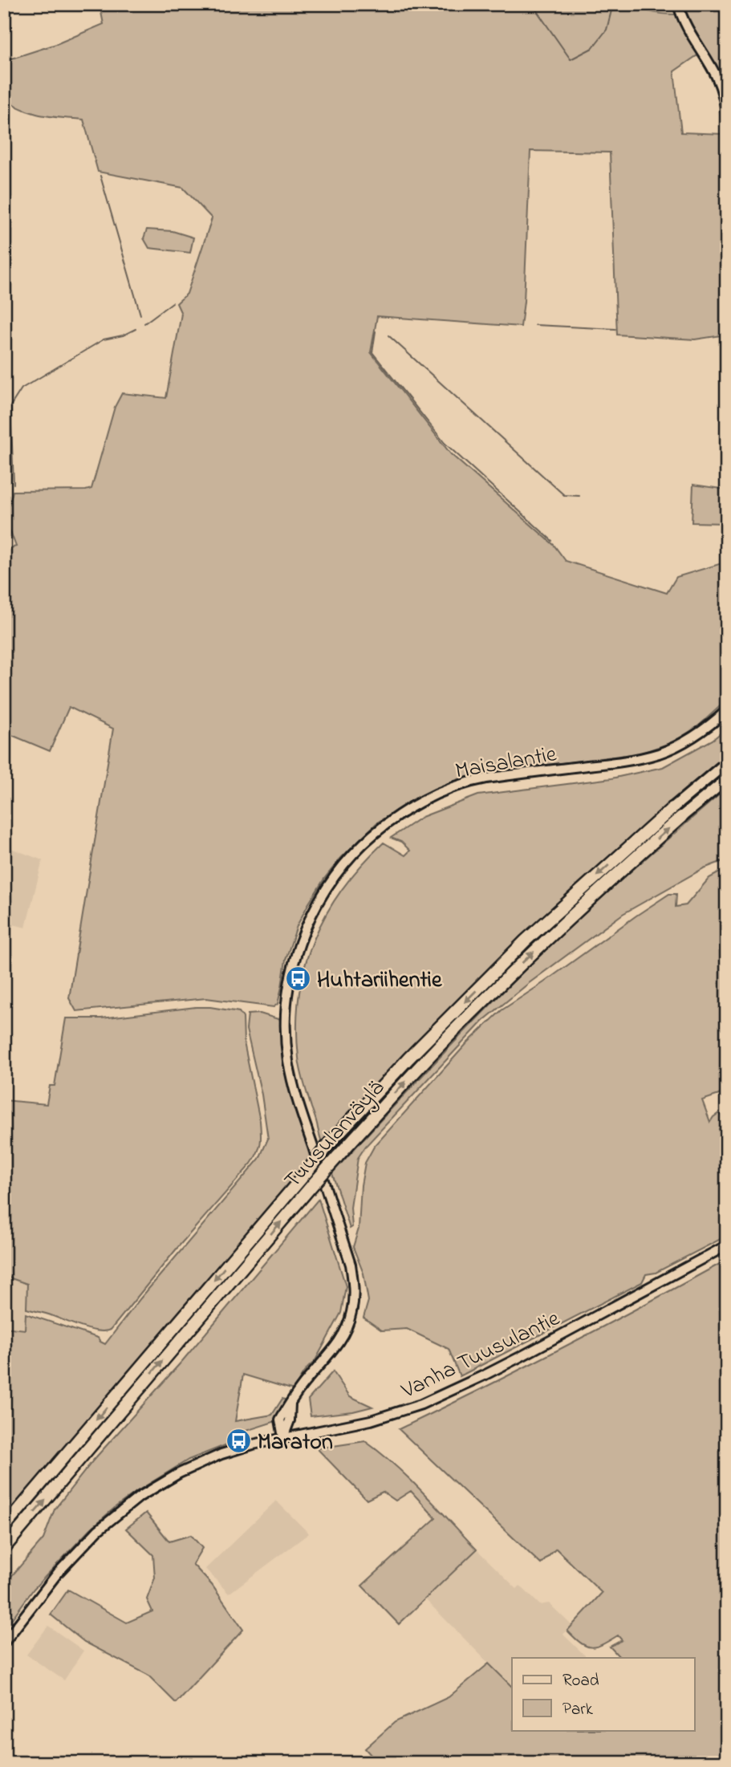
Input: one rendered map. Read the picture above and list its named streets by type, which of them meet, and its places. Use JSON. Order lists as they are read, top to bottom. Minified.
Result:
{"streets":{"highway":["Tuusulanväylä"],"main road":["Maisalantie","Vanha Tuusulantie"]},"crossings":[["Maisalantie","Vanha Tuusulantie"]],"places":{"bus stop":["Huhtariihentie","Maraton"]},"legend":["Road","Park"]}
